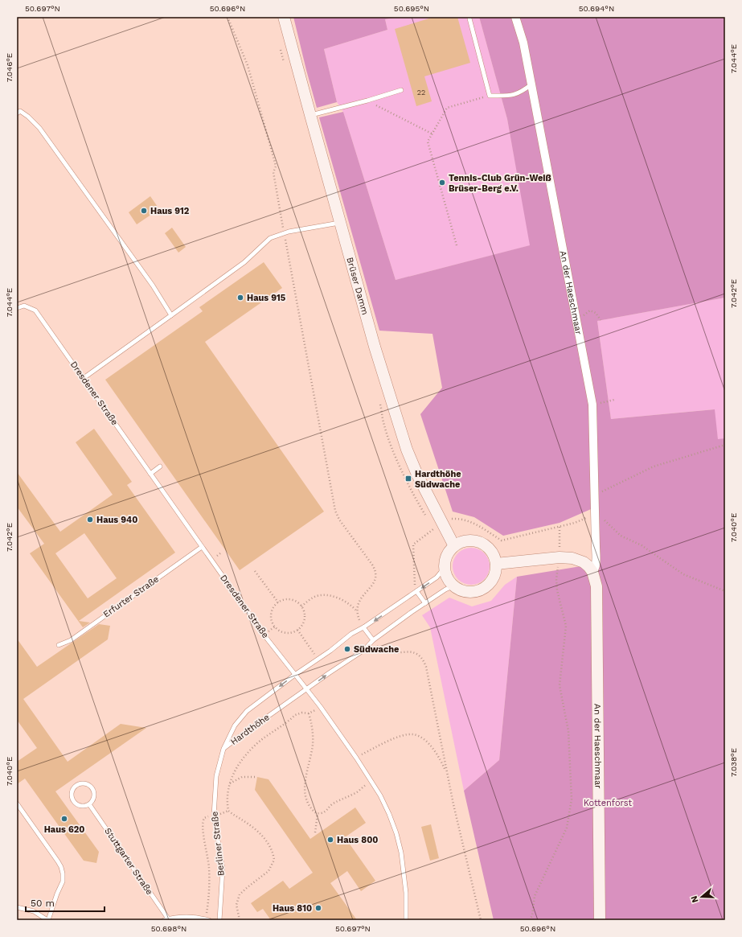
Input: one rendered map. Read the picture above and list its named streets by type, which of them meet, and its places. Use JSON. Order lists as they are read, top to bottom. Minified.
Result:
{"streets":{"street":["Brüser Damm","An der Haeschmaar"],"lane":["Dresdener Straße","Erfurter Straße","Hardthöhe","Berliner Straße","Stuttgarter Straße"]},"crossings":[["Brüser Damm","Hardthöhe"],["Dresdener Straße","Erfurter Straße"],["Dresdener Straße","Hardthöhe"],["Hardthöhe","Berliner Straße"]],"parks":["Kottenforst"],"places":{"other":["Tennis-Club Grün-Weiß Brüser-Berg e.V.","Haus 912","Haus 915","Haus 940","Südwache","Haus 620","Haus 800","Haus 810"],"transit":["Hardthöhe Südwache"]},"house_numbers":["22"],"scale_bar":"50 m","north":"left","coordinates":["50.697°N","50.696°N","50.695°N","50.694°N","7.044°E","7.046°E","7.042°E","7.040°E","7.038°E","50.698°N"]}
